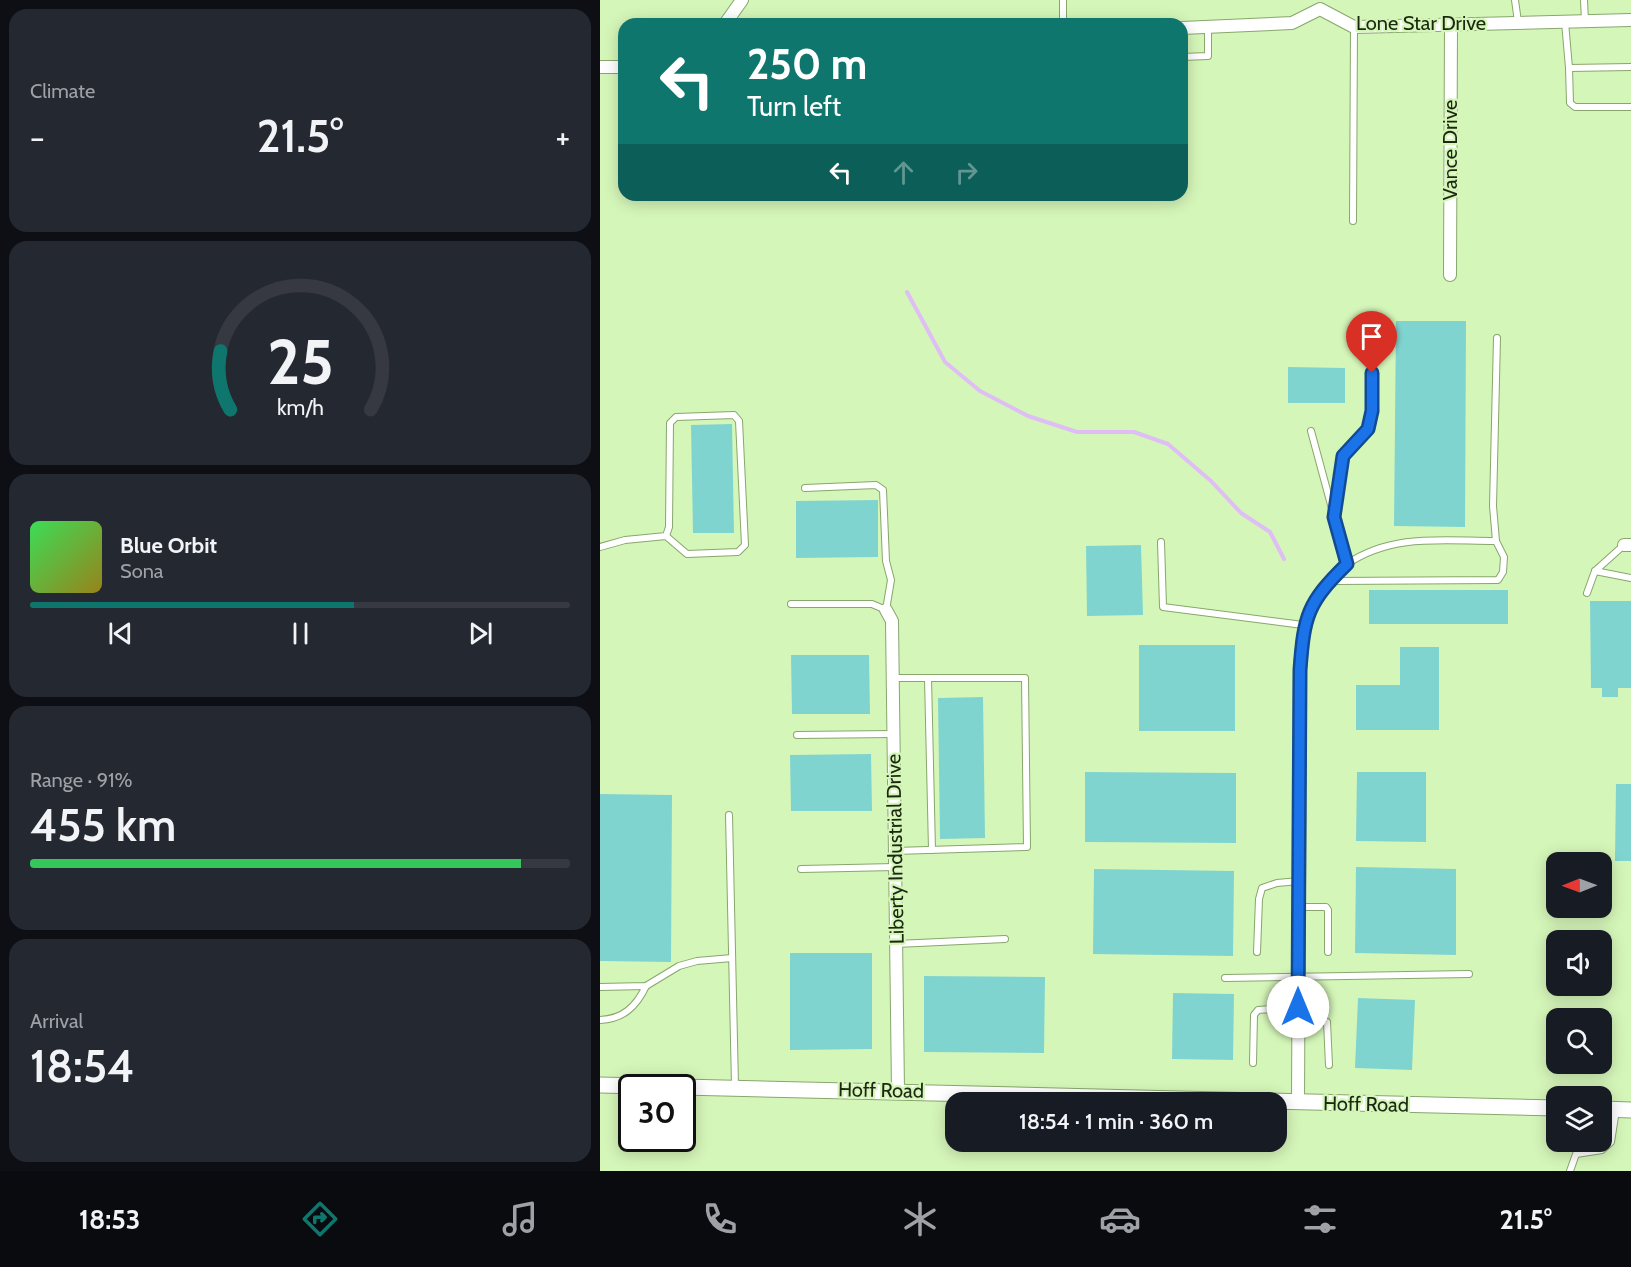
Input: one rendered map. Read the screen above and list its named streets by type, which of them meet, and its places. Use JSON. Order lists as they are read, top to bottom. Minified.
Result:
{"streets":{"street":["Lone Star Drive","Vance Drive","Liberty Industrial Drive","Hoff Road"]},"crossings":[["Lone Star Drive","Vance Drive"],["Liberty Industrial Drive","Hoff Road"]],"north":"left","page":{"tile":["Climate",["Range · 91%","455 km"],["Arrival","18:54"]],"turn":["250 m","Turn left"],"heat":["−","21.5°","+"],"song":["Blue Orbit","Sona"],"limit":"30","trip":"18:54 · 1 min · 360 m","tabs":["18:53","21.5°"],"gauge":["25","km/h"]}}
